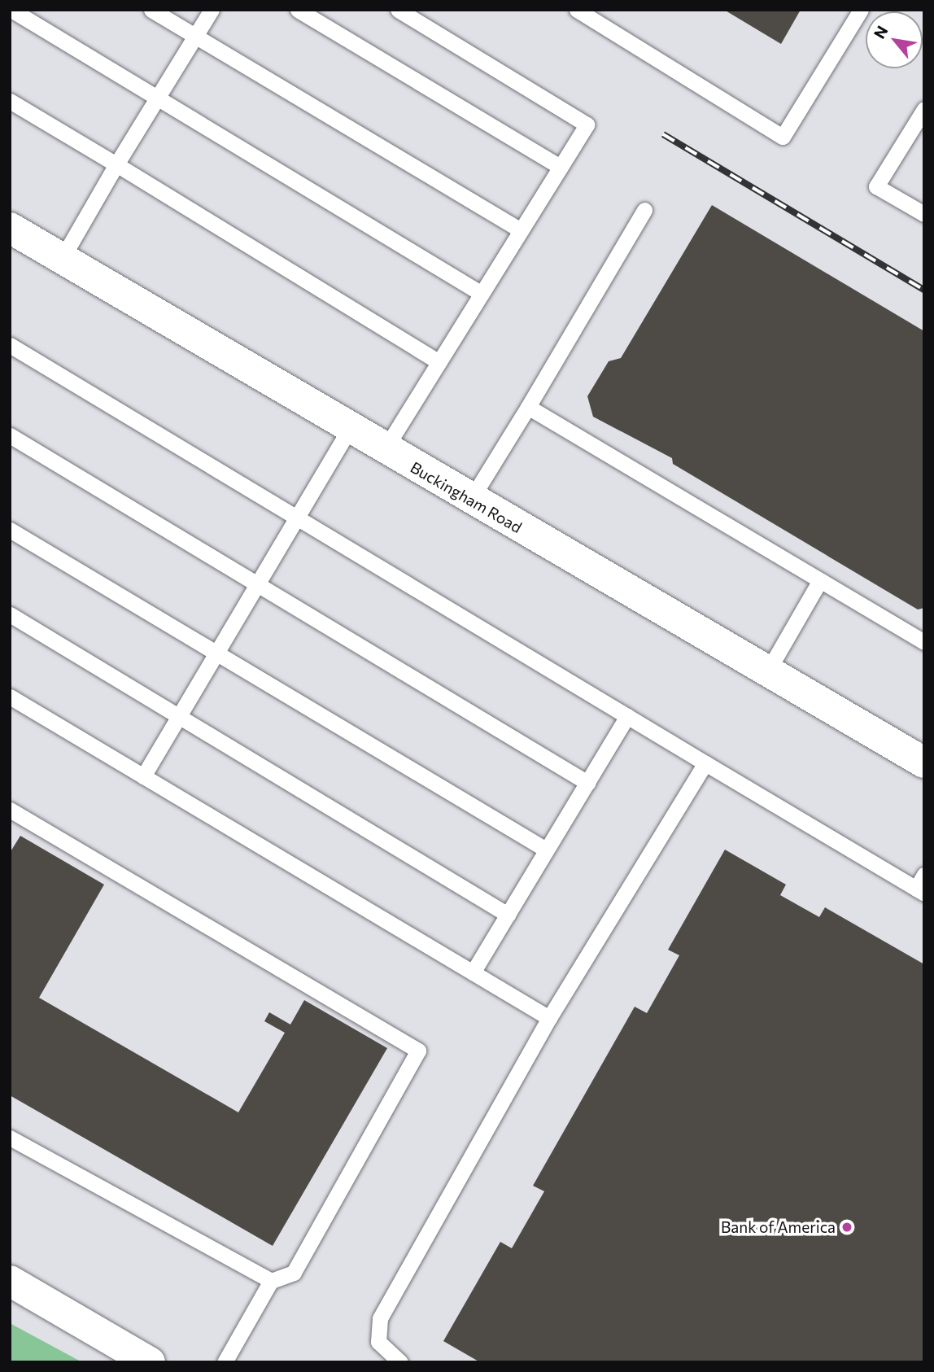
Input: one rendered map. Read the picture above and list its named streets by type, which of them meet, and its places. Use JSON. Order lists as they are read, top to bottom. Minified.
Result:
{"streets":{"street":["Buckingham Road"]},"places":["Bank of America"],"north":"top left"}
